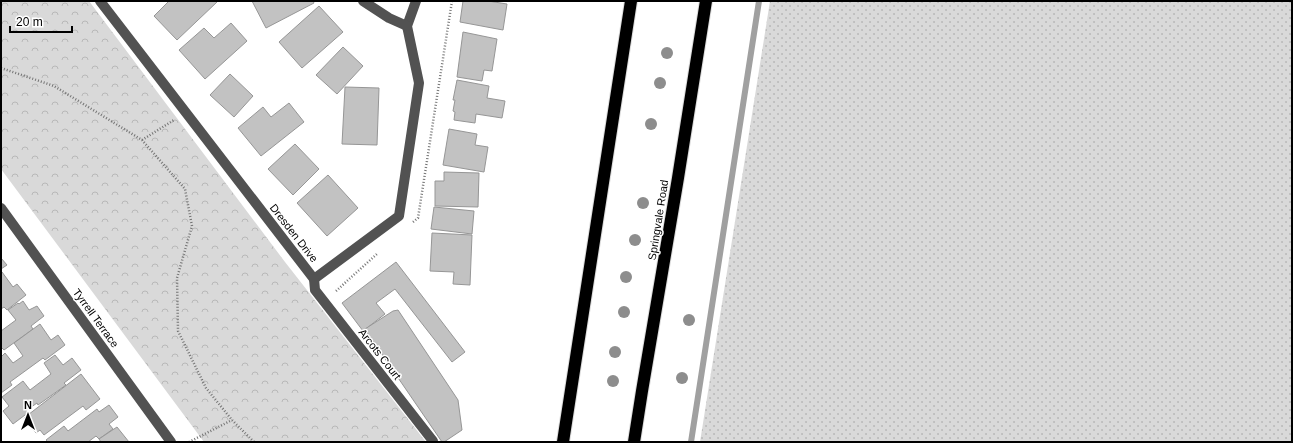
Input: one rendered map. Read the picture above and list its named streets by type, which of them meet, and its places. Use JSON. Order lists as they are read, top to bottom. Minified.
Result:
{"streets":{"highway":["Springvale Road"],"street":["Dresden Drive","Tyrrell Terrace","Arcots Court"]},"crossings":[["Dresden Drive","Arcots Court"]],"scale_bar":"20 m","north":"top"}
